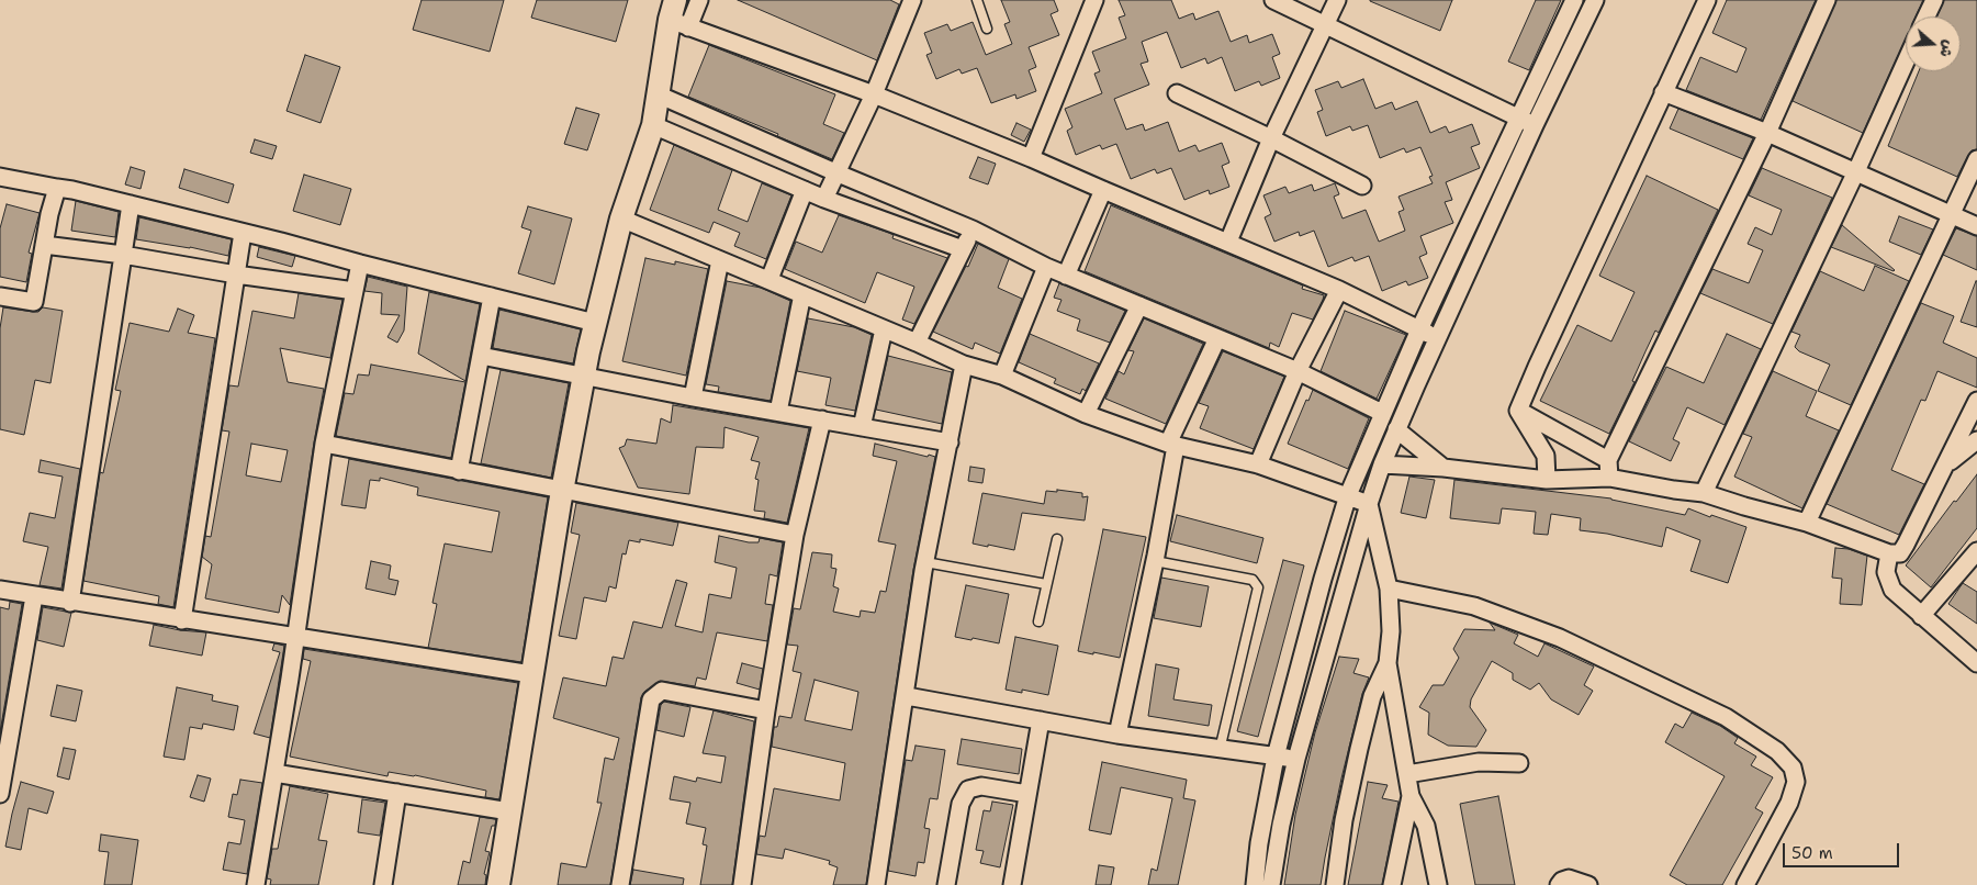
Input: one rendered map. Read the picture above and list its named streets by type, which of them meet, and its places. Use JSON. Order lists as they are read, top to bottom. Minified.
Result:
{"scale_bar":"50 m","north":"right"}
